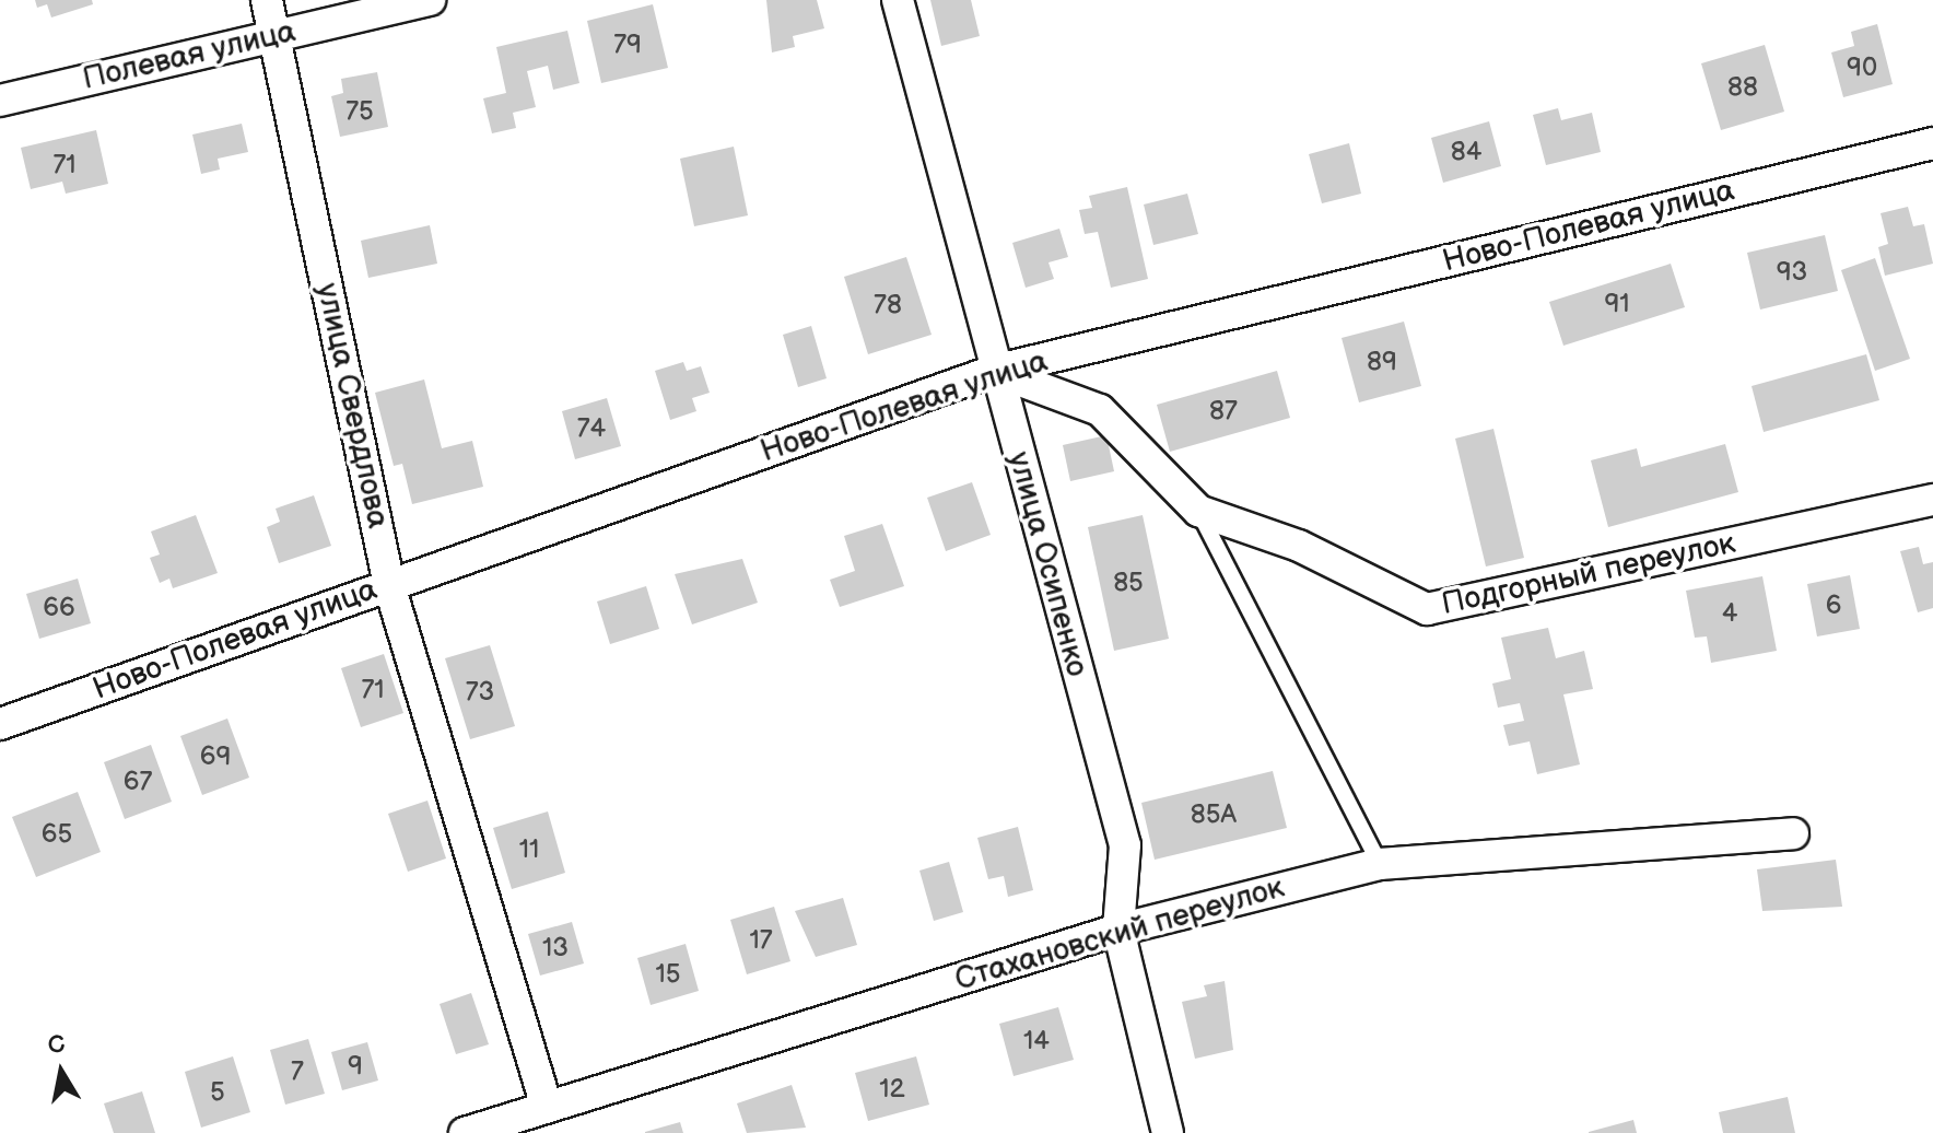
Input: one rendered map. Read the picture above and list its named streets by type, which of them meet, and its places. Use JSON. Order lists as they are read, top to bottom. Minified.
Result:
{"streets":{"street":["Полевая улица","Ново-Полевая улица","улица Свердлова","улица Осипенко","Подгорный переулок","Стахановский переулок"]},"crossings":[["Полевая улица","улица Свердлова"],["Ново-Полевая улица","улица Свердлова"],["Ново-Полевая улица","улица Осипенко"],["Ново-Полевая улица","Подгорный переулок"],["улица Свердлова","Стахановский переулок"],["улица Осипенко","Подгорный переулок"],["улица Осипенко","Стахановский переулок"]],"house_numbers":["79","90","88","75","84","71","93","91","78","89","87","74","85","6","66","4","71","73","69","67","85А","65","11","17","13","15","14","9","7","12","5"],"north":"top"}
